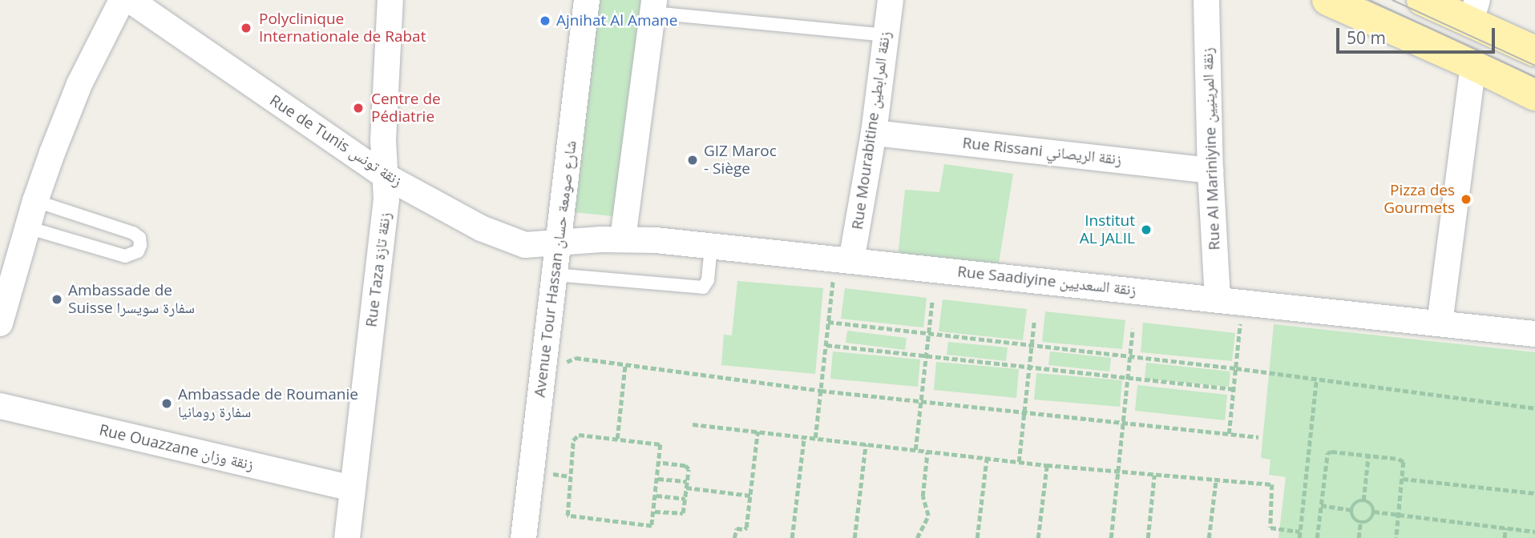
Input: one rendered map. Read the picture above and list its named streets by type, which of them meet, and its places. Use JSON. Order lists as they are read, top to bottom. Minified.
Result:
{"streets":{"street":["Rue Mourabitine زنقة المرابطين","Rue de Tunis زنقة تونس","Rue Al Mariniyine زنقة المرينيين","Rue Rissani زنقة الريصاني","Avenue Tour Hassan شارع صومعة حسان","Rue Taza زنقة تازة","Rue Saadiyine زنقة السعديين","Rue Ouazzane زنقة وزان"]},"crossings":[["Rue Mourabitine زنقة المرابطين","Rue Rissani زنقة الريصاني"],["Rue Mourabitine زنقة المرابطين","Rue Saadiyine زنقة السعديين"],["Rue de Tunis زنقة تونس","Avenue Tour Hassan شارع صومعة حسان"],["Rue de Tunis زنقة تونس","Rue Taza زنقة تازة"],["Rue de Tunis زنقة تونس","Rue Saadiyine زنقة السعديين"],["Rue Al Mariniyine زنقة المرينيين","Rue Rissani زنقة الريصاني"],["Rue Al Mariniyine زنقة المرينيين","Rue Saadiyine زنقة السعديين"],["Avenue Tour Hassan شارع صومعة حسان","Rue Saadiyine زنقة السعديين"],["Rue Taza زنقة تازة","Rue Ouazzane زنقة وزان"]],"places":["Ajnihat Al Amane","Polyclinique Internationale de Rabat","Centre de Pédiatrie","GIZ Maroc - Siège","Pizza des Gourmets","Institut AL JALIL","Ambassade de Suisse سفارة سويسرا","Ambassade de Roumanie سفارة رومانيا"],"scale_bar":"50 m"}
